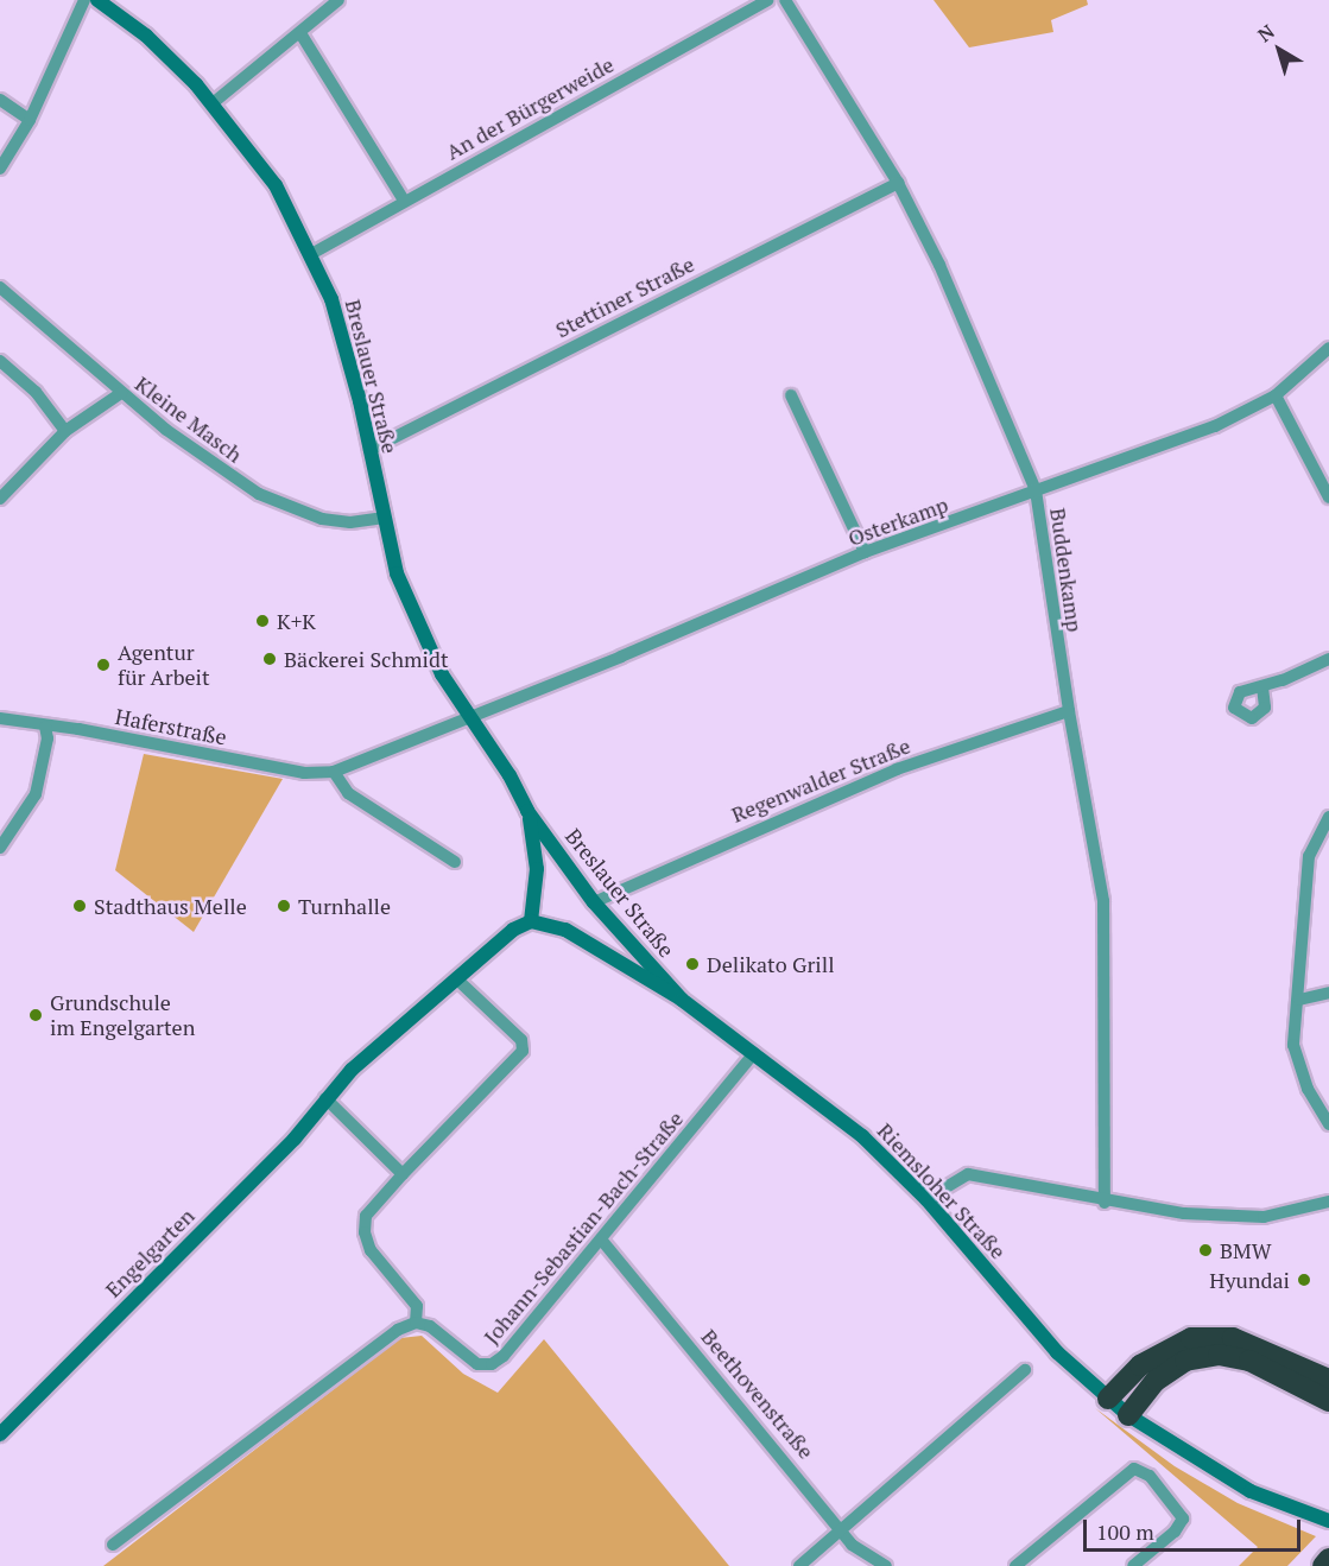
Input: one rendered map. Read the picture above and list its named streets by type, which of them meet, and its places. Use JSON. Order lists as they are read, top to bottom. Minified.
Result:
{"streets":{"street":["An der Bürgerweide","Stettiner Straße","Breslauer Straße","Kleine Masch","Osterkamp","Buddenkamp","Haferstraße","Regenwalder Straße","Riemsloher Straße","Johann-Sebastian-Bach-Straße","Engelgarten","Beethovenstraße"]},"crossings":[["An der Bürgerweide","Breslauer Straße"],["Stettiner Straße","Breslauer Straße"],["Stettiner Straße","Buddenkamp"],["Breslauer Straße","Kleine Masch"],["Breslauer Straße","Osterkamp"],["Breslauer Straße","Haferstraße"],["Breslauer Straße","Regenwalder Straße"],["Breslauer Straße","Riemsloher Straße"],["Breslauer Straße","Engelgarten"],["Osterkamp","Buddenkamp"],["Osterkamp","Haferstraße"],["Buddenkamp","Regenwalder Straße"],["Riemsloher Straße","Johann-Sebastian-Bach-Straße"],["Riemsloher Straße","Engelgarten"],["Johann-Sebastian-Bach-Straße","Beethovenstraße"]],"places":["K+K","Bäckerei Schmidt","Agentur für Arbeit","Stadthaus Melle","Turnhalle","Delikato Grill","Grundschule im Engelgarten","BMW","Hyundai"],"scale_bar":"100 m","north":"top left"}
